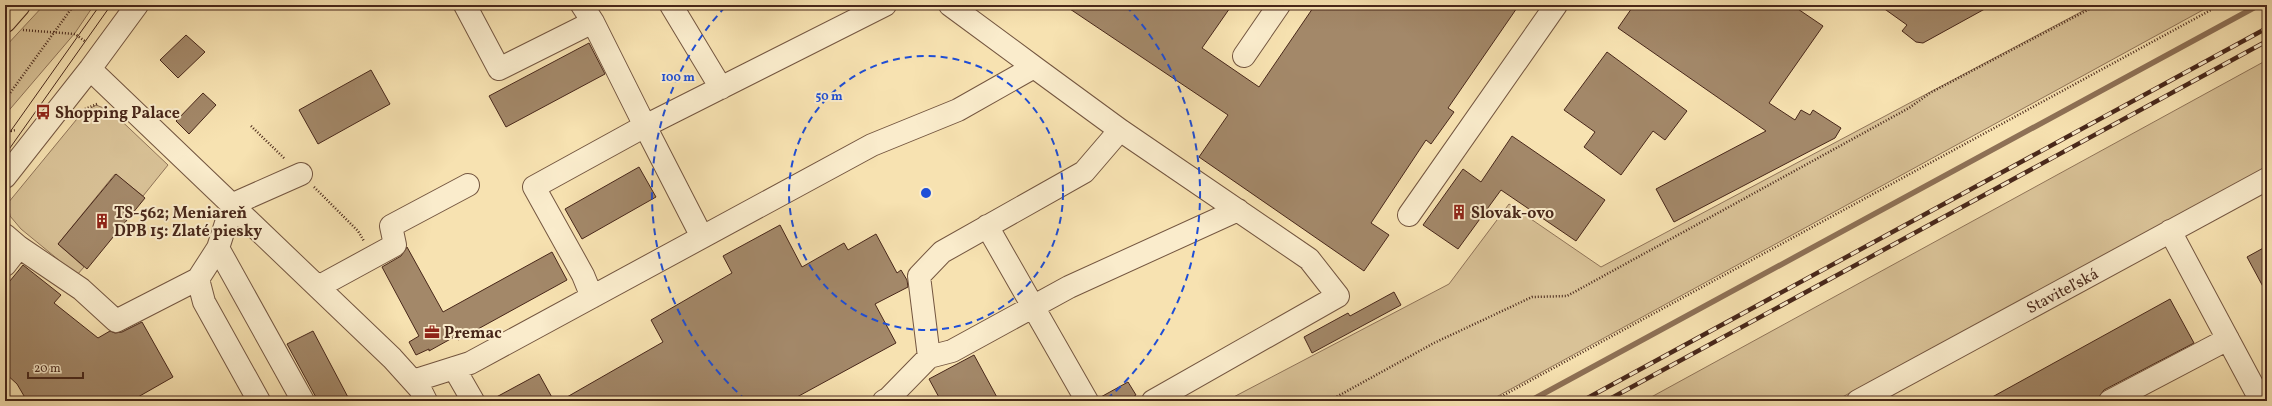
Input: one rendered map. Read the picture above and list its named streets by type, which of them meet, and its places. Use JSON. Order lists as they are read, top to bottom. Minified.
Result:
{"streets":{"street":["Staviteľská"]},"places":{"bus stop":["Shopping Palace"],"building":["Slovak-ovo","TS-562; Meniareň DPB 15: Zlaté piesky"],"office":["Premac"]},"scale_bar":"20 m","rings":["100 m","50 m"]}
